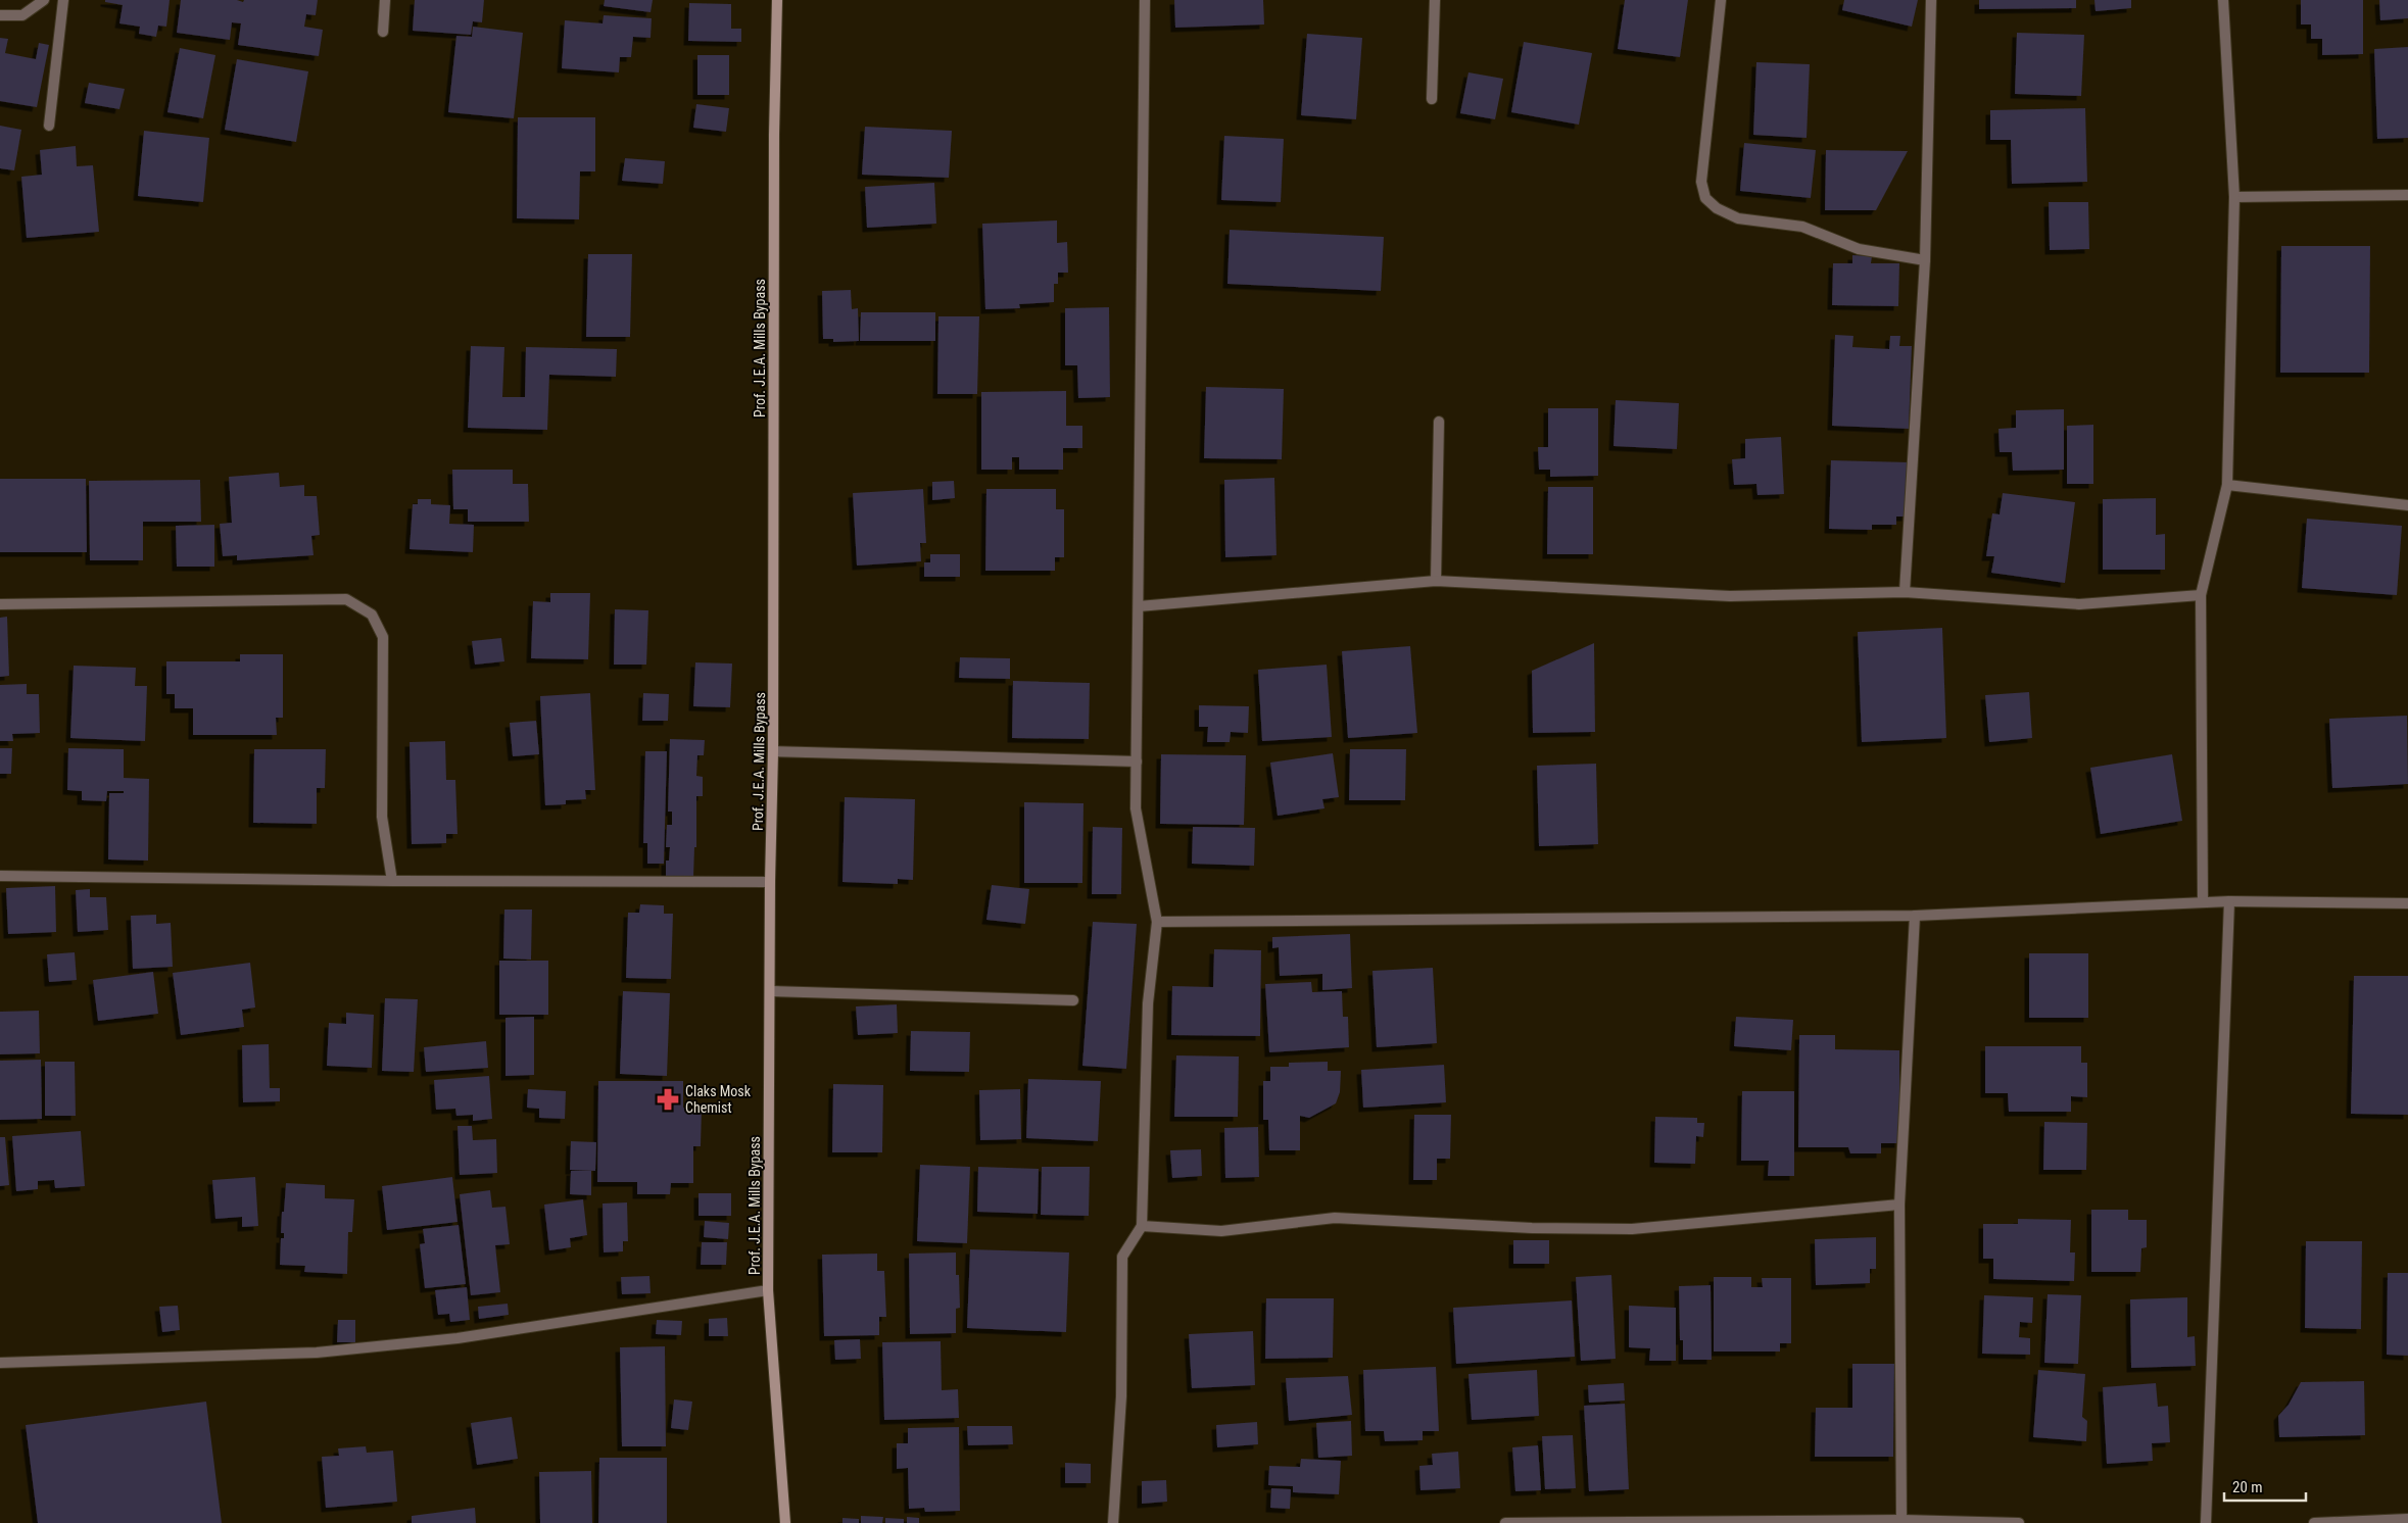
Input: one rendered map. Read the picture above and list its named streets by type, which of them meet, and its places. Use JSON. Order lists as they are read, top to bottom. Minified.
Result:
{"streets":{"street":["Prof. J.E.A. Mills Bypass"]},"places":{"pharmacy":["Claks Mosk Chemist"]},"scale_bar":"20 m"}
